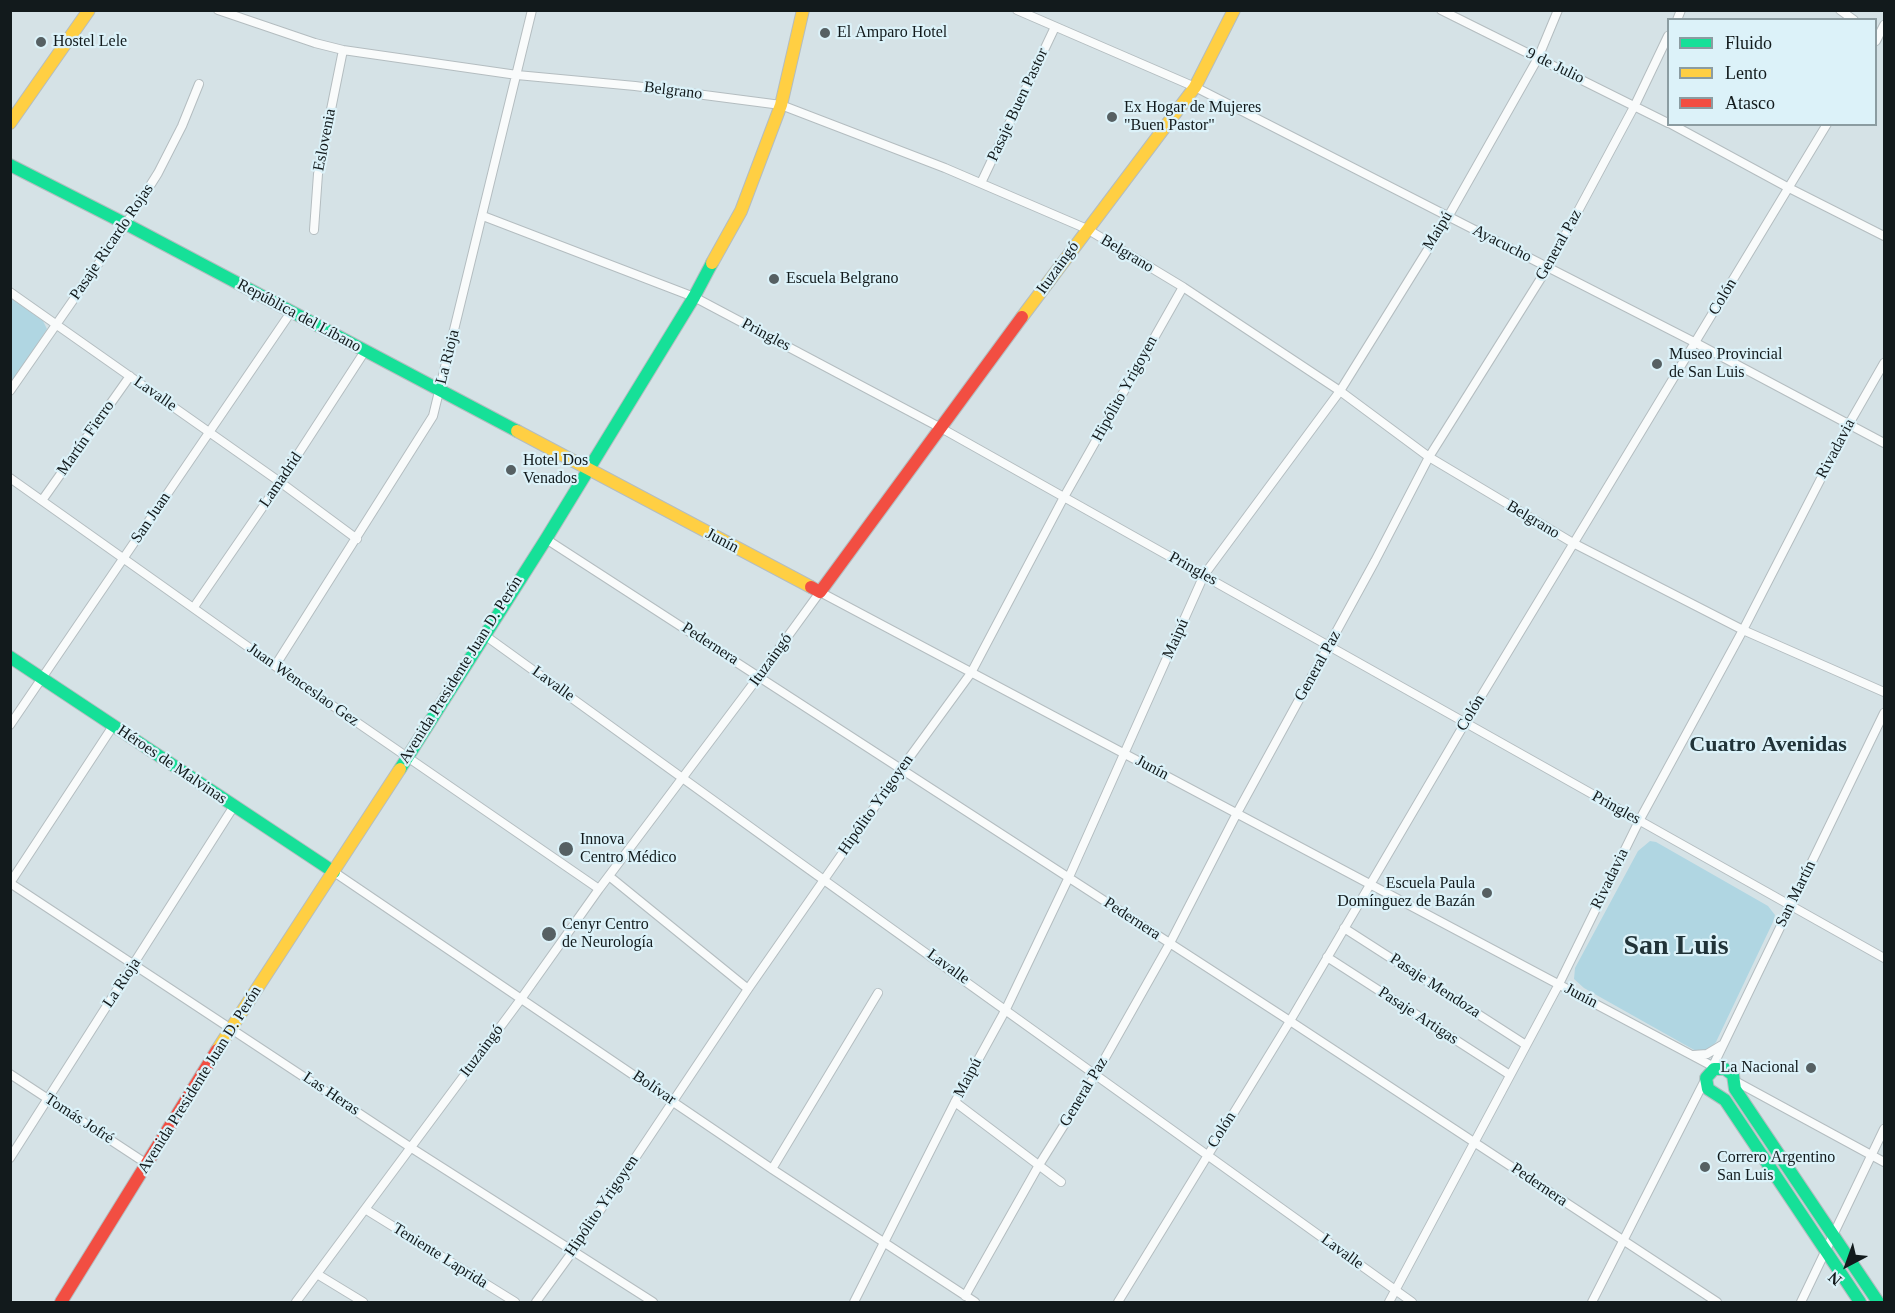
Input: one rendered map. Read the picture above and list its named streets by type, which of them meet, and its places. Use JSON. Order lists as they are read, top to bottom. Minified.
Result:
{"streets":{"street":["9 de Julio","Belgrano","Pasaje Buen Pastor","Eslovenia","Maipú","Pasaje Ricardo Rojas","Ayacucho","General Paz","Ituzaingó","Colón","República del Líbano","Pringles","La Rioja","Hipólito Yrigoyen","Lavalle","Martín Fierro","Rivadavia","Lamadrid","San Juan","Junín","Pedernera","Avenida Presidente Juan D. Perón","Juan Wenceslao Gez","Héroes de Malvinas","San Martín","Pasaje Mendoza","Pasaje Artigas","Bolívar","Las Heras","Tomás Jofré","Teniente Laprida"]},"crossings":[["9 de Julio","Maipú"],["9 de Julio","General Paz"],["9 de Julio","Colón"],["Belgrano","Pasaje Buen Pastor"],["Belgrano","Eslovenia"],["Belgrano","Maipú"],["Belgrano","General Paz"],["Belgrano","Ituzaingó"],["Belgrano","Colón"],["Belgrano","La Rioja"],["Belgrano","Hipólito Yrigoyen"],["Belgrano","Rivadavia"],["Belgrano","Avenida Presidente Juan D. Perón"],["Pasaje Buen Pastor","Ayacucho"],["Maipú","Ayacucho"],["Maipú","Pringles"],["Maipú","Lavalle"],["Maipú","Junín"],["Maipú","Pedernera"],["Maipú","Bolívar"],["Pasaje Ricardo Rojas","República del Líbano"],["Pasaje Ricardo Rojas","Lavalle"],["Ayacucho","General Paz"],["Ayacucho","Ituzaingó"],["Ayacucho","Colón"],["Ayacucho","Rivadavia"],["General Paz","Pringles"],["General Paz","Lavalle"],["General Paz","Junín"],["General Paz","Pedernera"],["General Paz","Bolívar"],["Ituzaingó","Pringles"],["Ituzaingó","Lavalle"],["Ituzaingó","Junín"],["Ituzaingó","Pedernera"],["Ituzaingó","Juan Wenceslao Gez"],["Ituzaingó","Bolívar"],["Ituzaingó","Las Heras"],["Ituzaingó","Teniente Laprida"],["Colón","Pringles"],["Colón","Lavalle"],["Colón","Junín"],["Colón","Pedernera"],["Colón","Pasaje Mendoza"],["Colón","Pasaje Artigas"],["República del Líbano","La Rioja"],["República del Líbano","Lamadrid"],["República del Líbano","San Juan"],["República del Líbano","Junín"],["República del Líbano","Avenida Presidente Juan D. Perón"],["Pringles","La Rioja"],["Pringles","Hipólito Yrigoyen"],["Pringles","Rivadavia"],["Pringles","Avenida Presidente Juan D. Perón"],["Pringles","San Martín"],["La Rioja","Lavalle"],["La Rioja","Juan Wenceslao Gez"],["La Rioja","Héroes de Malvinas"],["La Rioja","Las Heras"],["La Rioja","Tomás Jofré"],["Hipólito Yrigoyen","Lavalle"],["Hipólito Yrigoyen","Junín"],["Hipólito Yrigoyen","Pedernera"],["Hipólito Yrigoyen","Bolívar"],["Hipólito Yrigoyen","Las Heras"],["Lavalle","Martín Fierro"],["Lavalle","Rivadavia"],["Lavalle","Lamadrid"],["Lavalle","San Juan"],["Lavalle","Avenida Presidente Juan D. Perón"],["Martín Fierro","Juan Wenceslao Gez"],["Rivadavia","Junín"],["Rivadavia","Pedernera"],["Rivadavia","Pasaje Mendoza"],["Rivadavia","Pasaje Artigas"],["Lamadrid","Juan Wenceslao Gez"],["San Juan","Juan Wenceslao Gez"],["San Juan","Héroes de Malvinas"],["Junín","Avenida Presidente Juan D. Perón"],["Junín","San Martín"],["Pedernera","Avenida Presidente Juan D. Perón"],["Pedernera","San Martín"],["Avenida Presidente Juan D. Perón","Juan Wenceslao Gez"],["Avenida Presidente Juan D. Perón","Héroes de Malvinas"],["Avenida Presidente Juan D. Perón","Bolívar"],["Avenida Presidente Juan D. Perón","Las Heras"],["Avenida Presidente Juan D. Perón","Tomás Jofré"],["Héroes de Malvinas","Bolívar"]],"districts":["Cuatro Avenidas","San Luis"],"places":["El Amparo Hotel","Hostel Lele","Ex Hogar de Mujeres \"Buen Pastor\"","Escuela Belgrano","Museo Provincial de San Luis","Hotel Dos Venados","Innova Centro Médico","Escuela Paula Domínguez de Bazán","Cenyr Centro de Neurología","La Nacional","Correro Argentino San Luis"],"legend":["Fluido","Lento","Atasco"],"north":"bottom left"}
